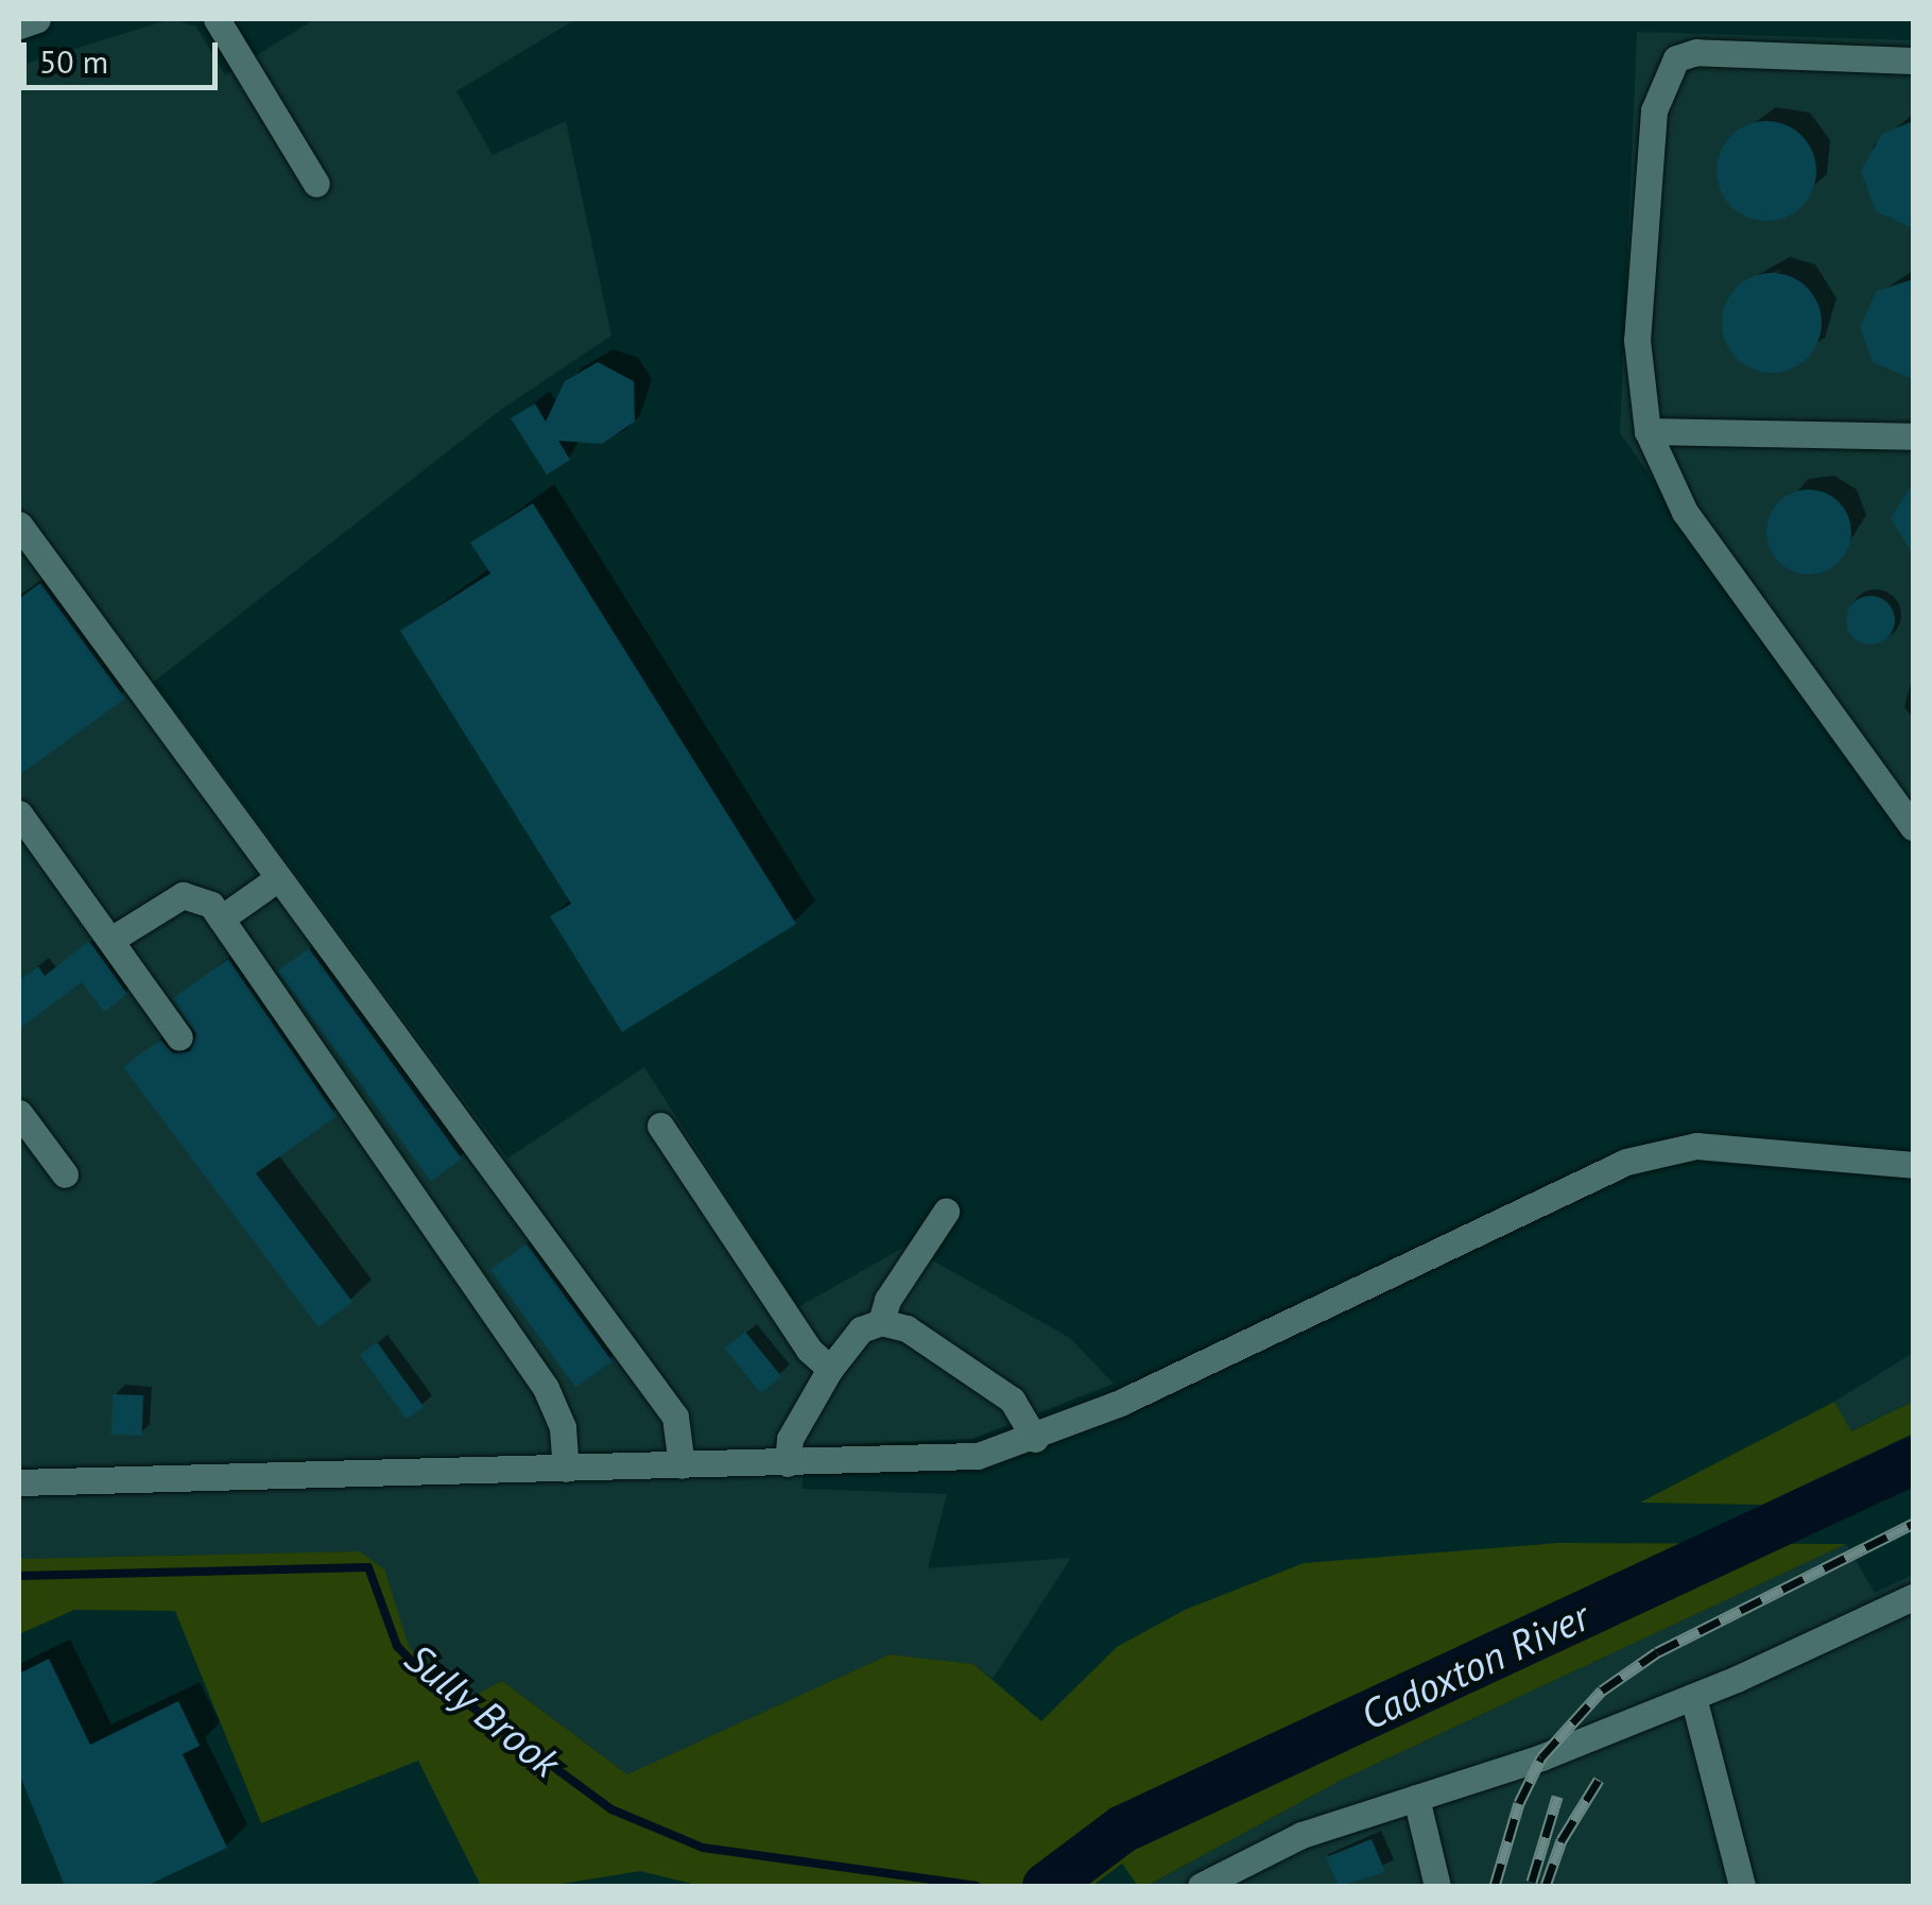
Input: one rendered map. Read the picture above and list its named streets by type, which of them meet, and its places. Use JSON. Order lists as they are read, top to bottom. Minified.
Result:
{"water":["Cadoxton River","Sully Brook"],"scale_bar":"50 m"}
